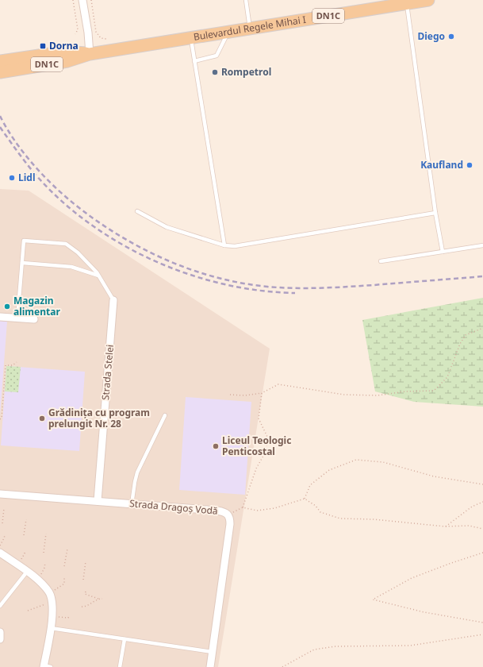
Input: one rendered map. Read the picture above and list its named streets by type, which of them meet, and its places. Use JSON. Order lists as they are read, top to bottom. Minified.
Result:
{"streets":{"main road":["DN1C","Bulevardul Regele Mihai I"],"street":["Strada Stelei","Strada Dragoș Vodă"]},"crossings":[["Strada Stelei","Strada Dragoș Vodă"]],"places":{"other":["Diego","Rompetrol","Kaufland","Lidl","Magazin alimentar","Grădinița cu program prelungit Nr. 28","Liceul Teologic Penticostal"],"transit":["Dorna"]}}
